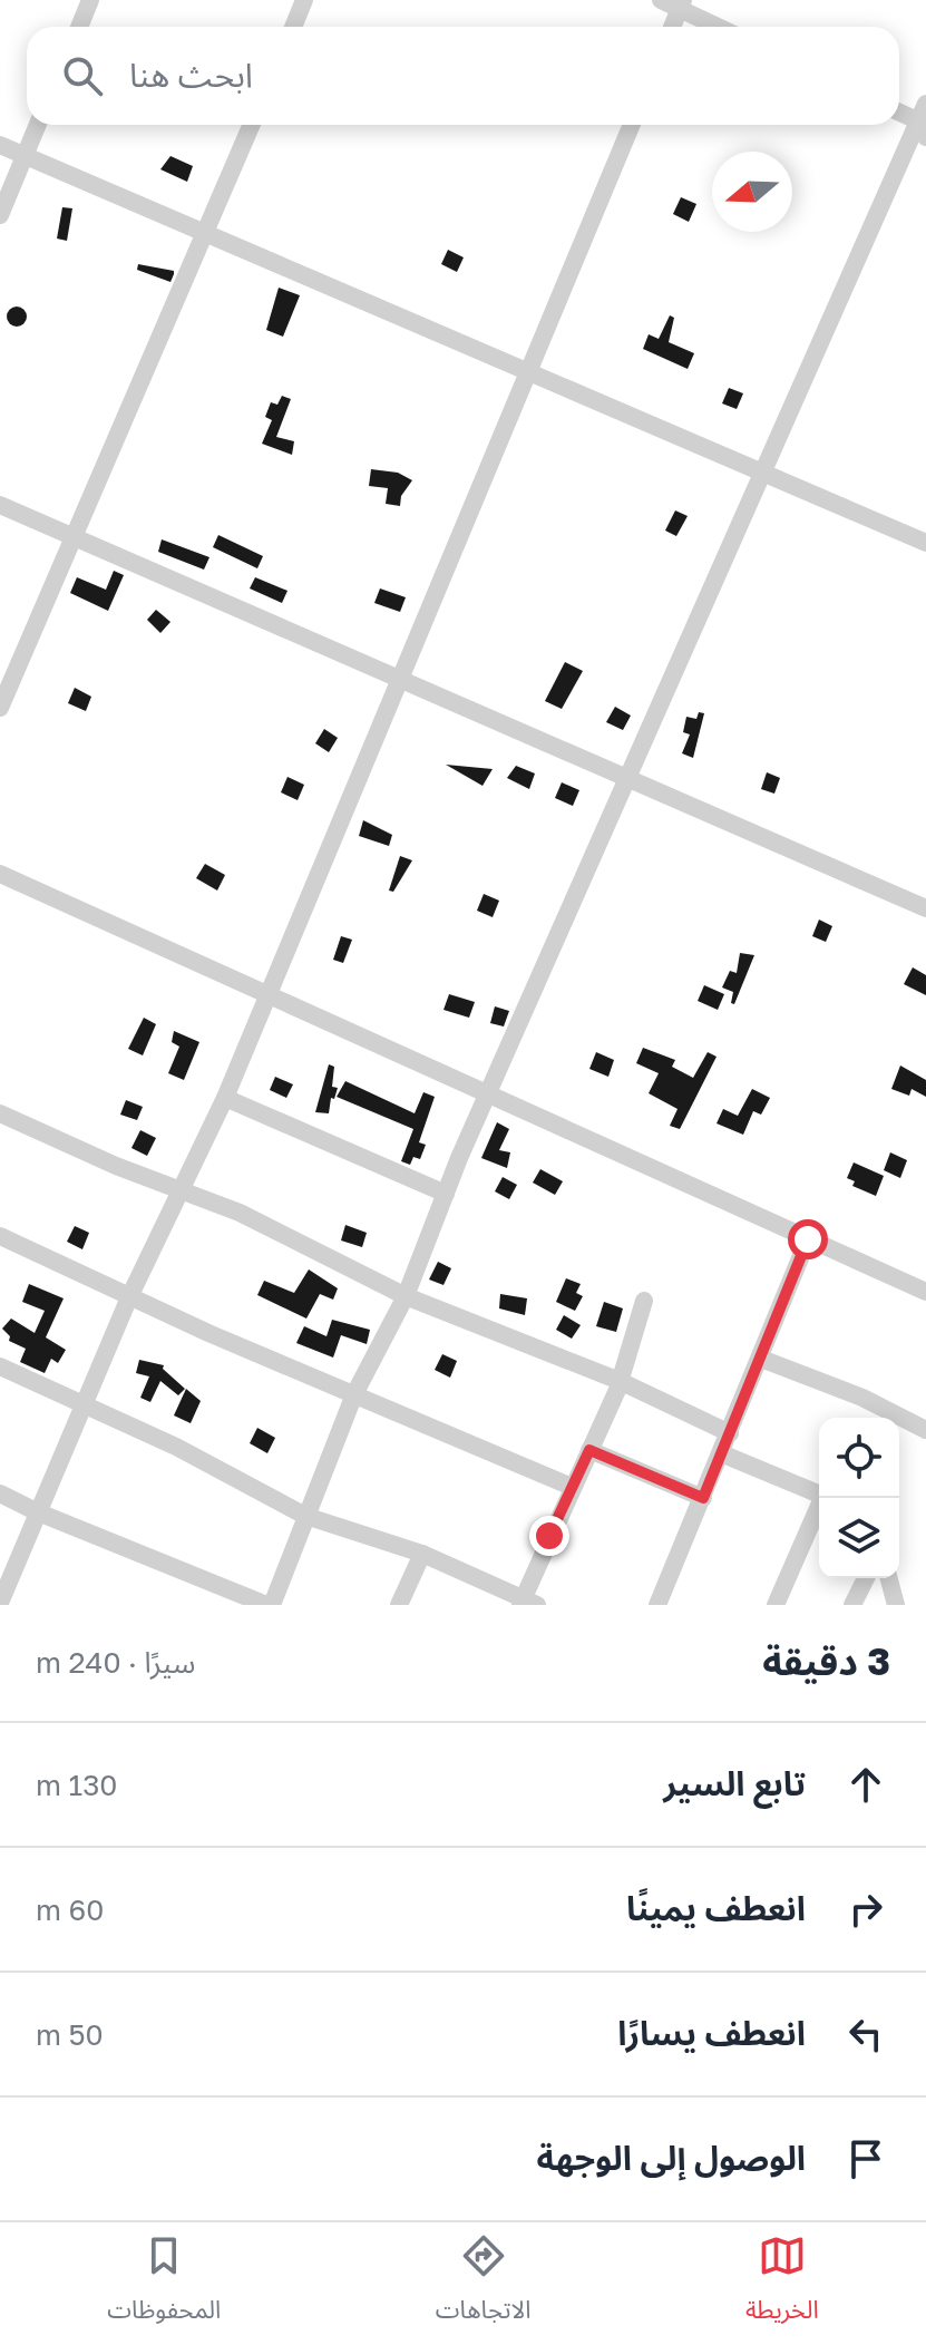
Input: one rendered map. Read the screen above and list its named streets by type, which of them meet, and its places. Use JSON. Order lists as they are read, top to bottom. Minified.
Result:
{"north":"left","page":{"search":"ابحث هنا","heading":["3 دقيقة","سيرًا · 240 m"],"list":[["تابع السير","130 m"],["انعطف يمينًا","60 m"],["انعطف يسارًا","50 m"],"الوصول إلى الوجهة"],"nav":["الخريطة","الاتجاهات","المحفوظات"]}}
